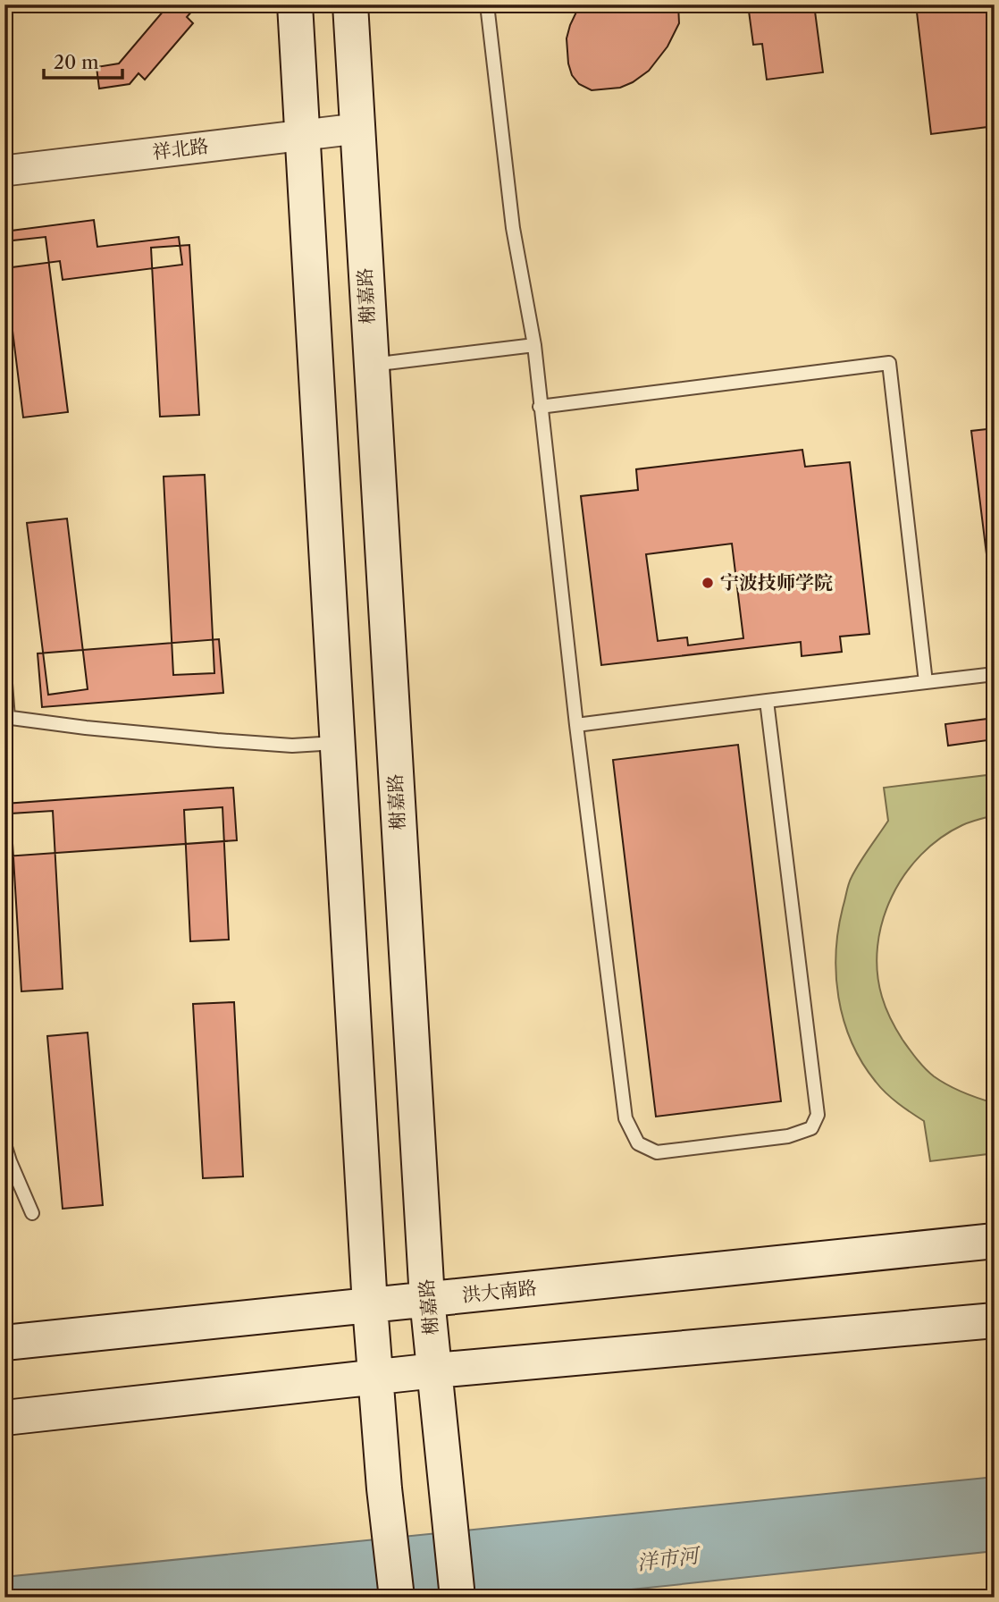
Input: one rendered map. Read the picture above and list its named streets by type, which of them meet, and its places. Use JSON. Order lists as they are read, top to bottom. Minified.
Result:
{"streets":{"main road":["榭嘉路","洪大南路"],"street":["祥北路"]},"crossings":[["祥北路","榭嘉路"],["榭嘉路","洪大南路"]],"water":["洋市河"],"places":["宁波技师学院"],"scale_bar":"20 m"}
